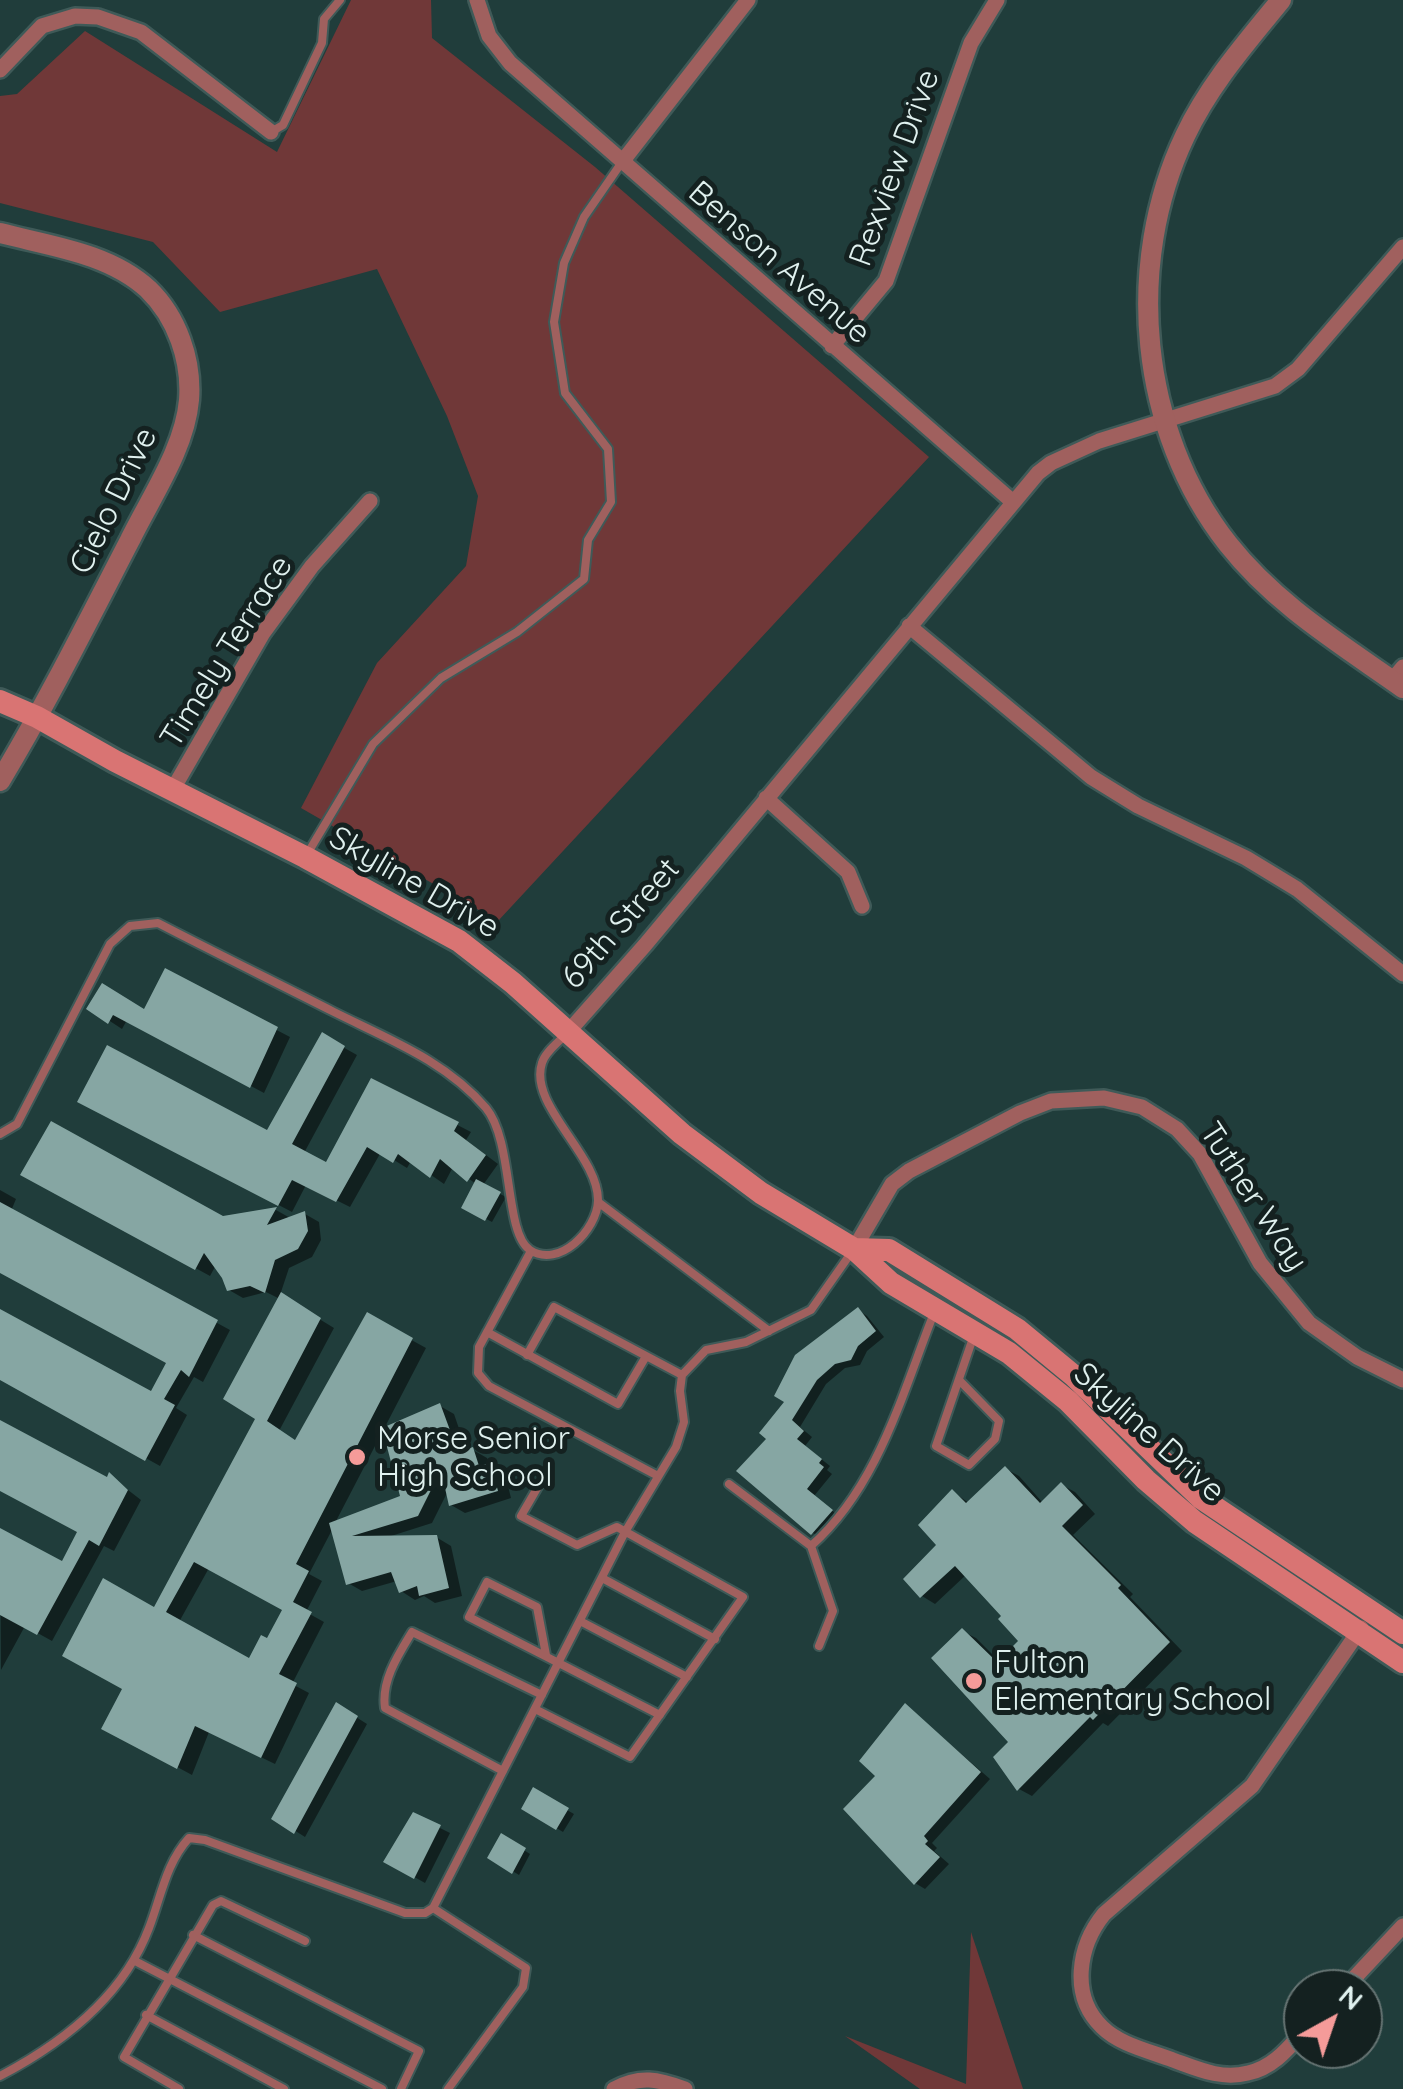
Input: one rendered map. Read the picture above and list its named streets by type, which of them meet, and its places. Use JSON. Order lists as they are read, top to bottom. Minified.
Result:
{"streets":{"main road":["Skyline Drive"],"street":["Rexview Drive","Benson Avenue","Cielo Drive","Timely Terrace","69th Street","Tuther Way"]},"crossings":[["Rexview Drive","Benson Avenue"],["Benson Avenue","69th Street"],["Cielo Drive","Skyline Drive"],["Timely Terrace","Skyline Drive"],["Skyline Drive","69th Street"],["Skyline Drive","Tuther Way"]],"places":["Morse Senior High School","Fulton Elementary School"],"north":"top right"}
